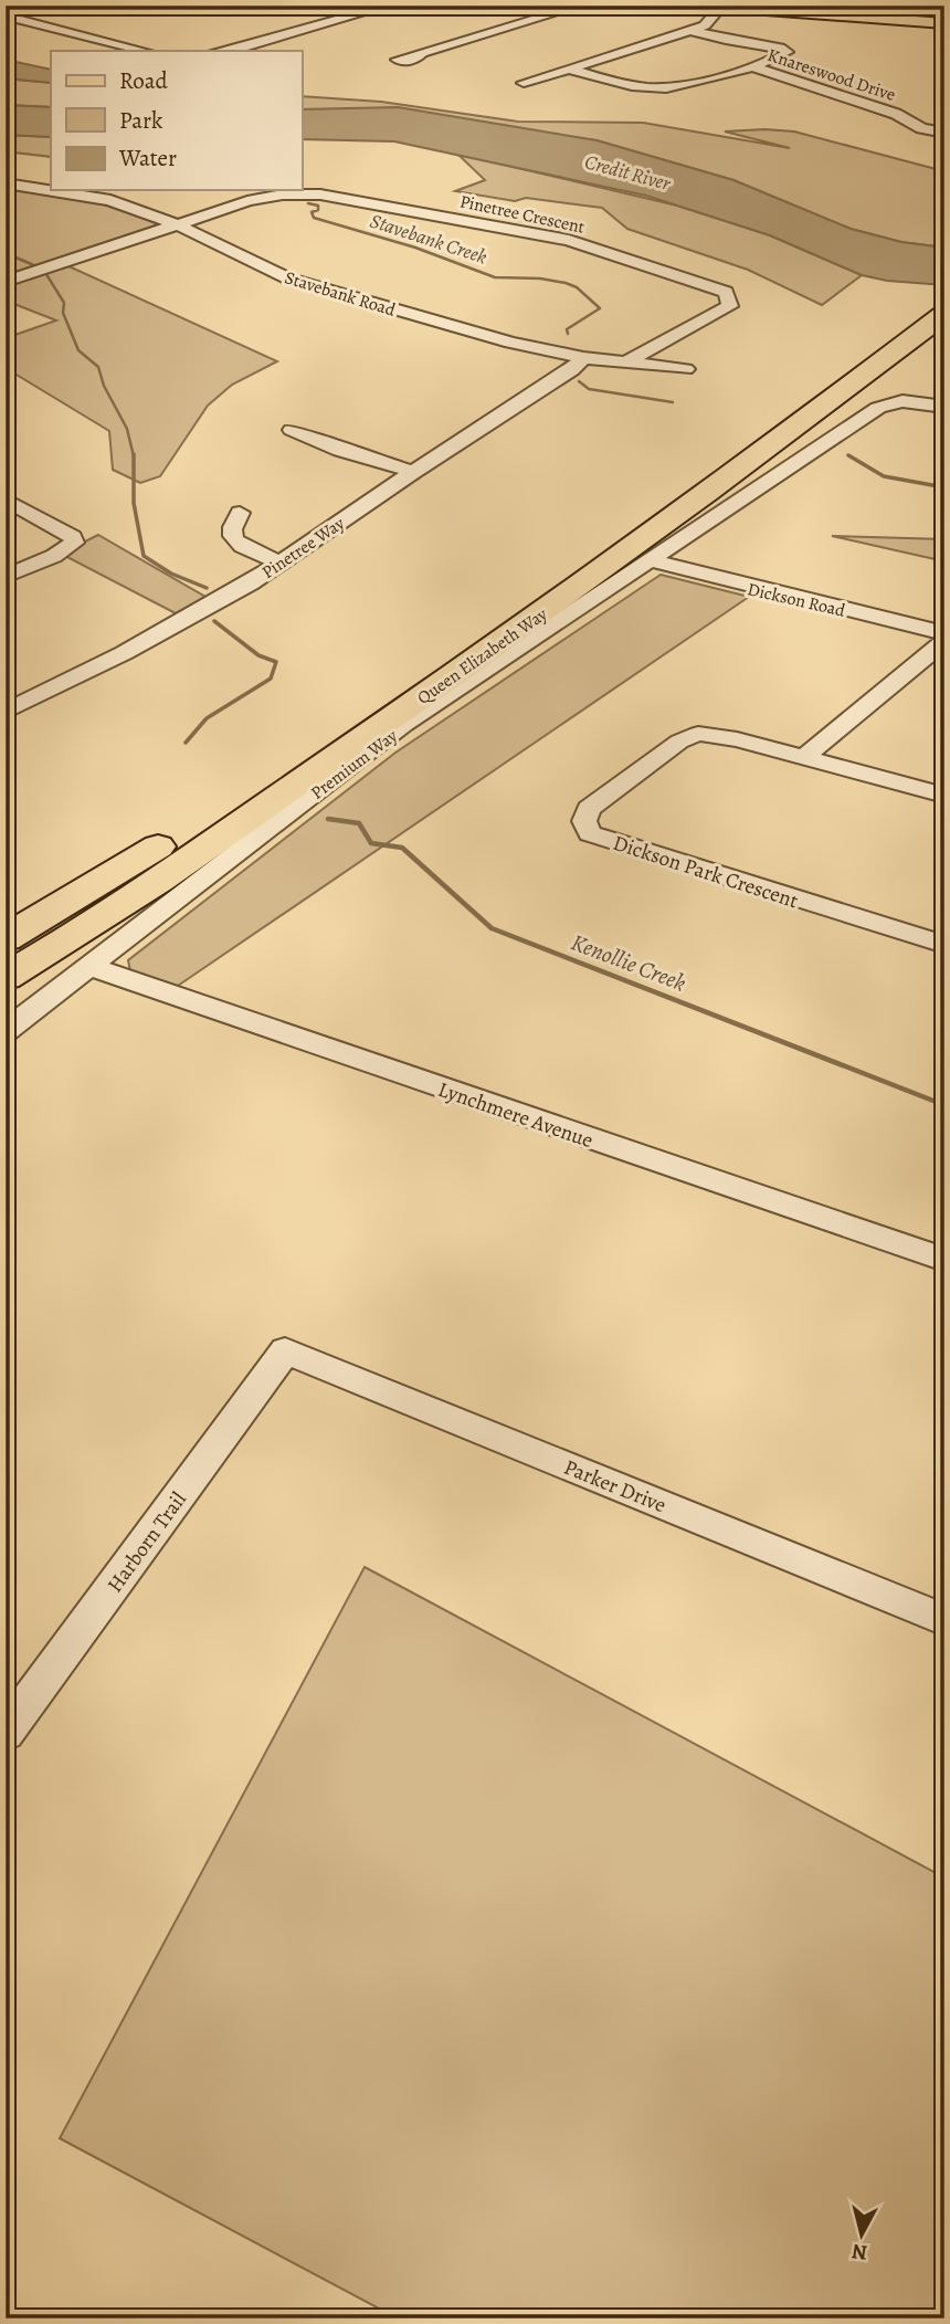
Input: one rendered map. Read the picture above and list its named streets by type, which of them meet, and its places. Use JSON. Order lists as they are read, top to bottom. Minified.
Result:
{"streets":{"highway":["Queen Elizabeth Way"],"street":["Knareswood Drive","Pinetree Crescent","Stavebank Road","Pinetree Way","Dickson Road","Premium Way","Dickson Park Crescent","Lynchmere Avenue","Parker Drive","Harborn Trail"]},"crossings":[["Pinetree Crescent","Stavebank Road"],["Stavebank Road","Pinetree Way"],["Dickson Road","Premium Way"],["Premium Way","Lynchmere Avenue"],["Parker Drive","Harborn Trail"]],"water":["Credit River","Stavebank Creek","Kenollie Creek"],"legend":["Road","Park","Water"],"north":"bottom"}
